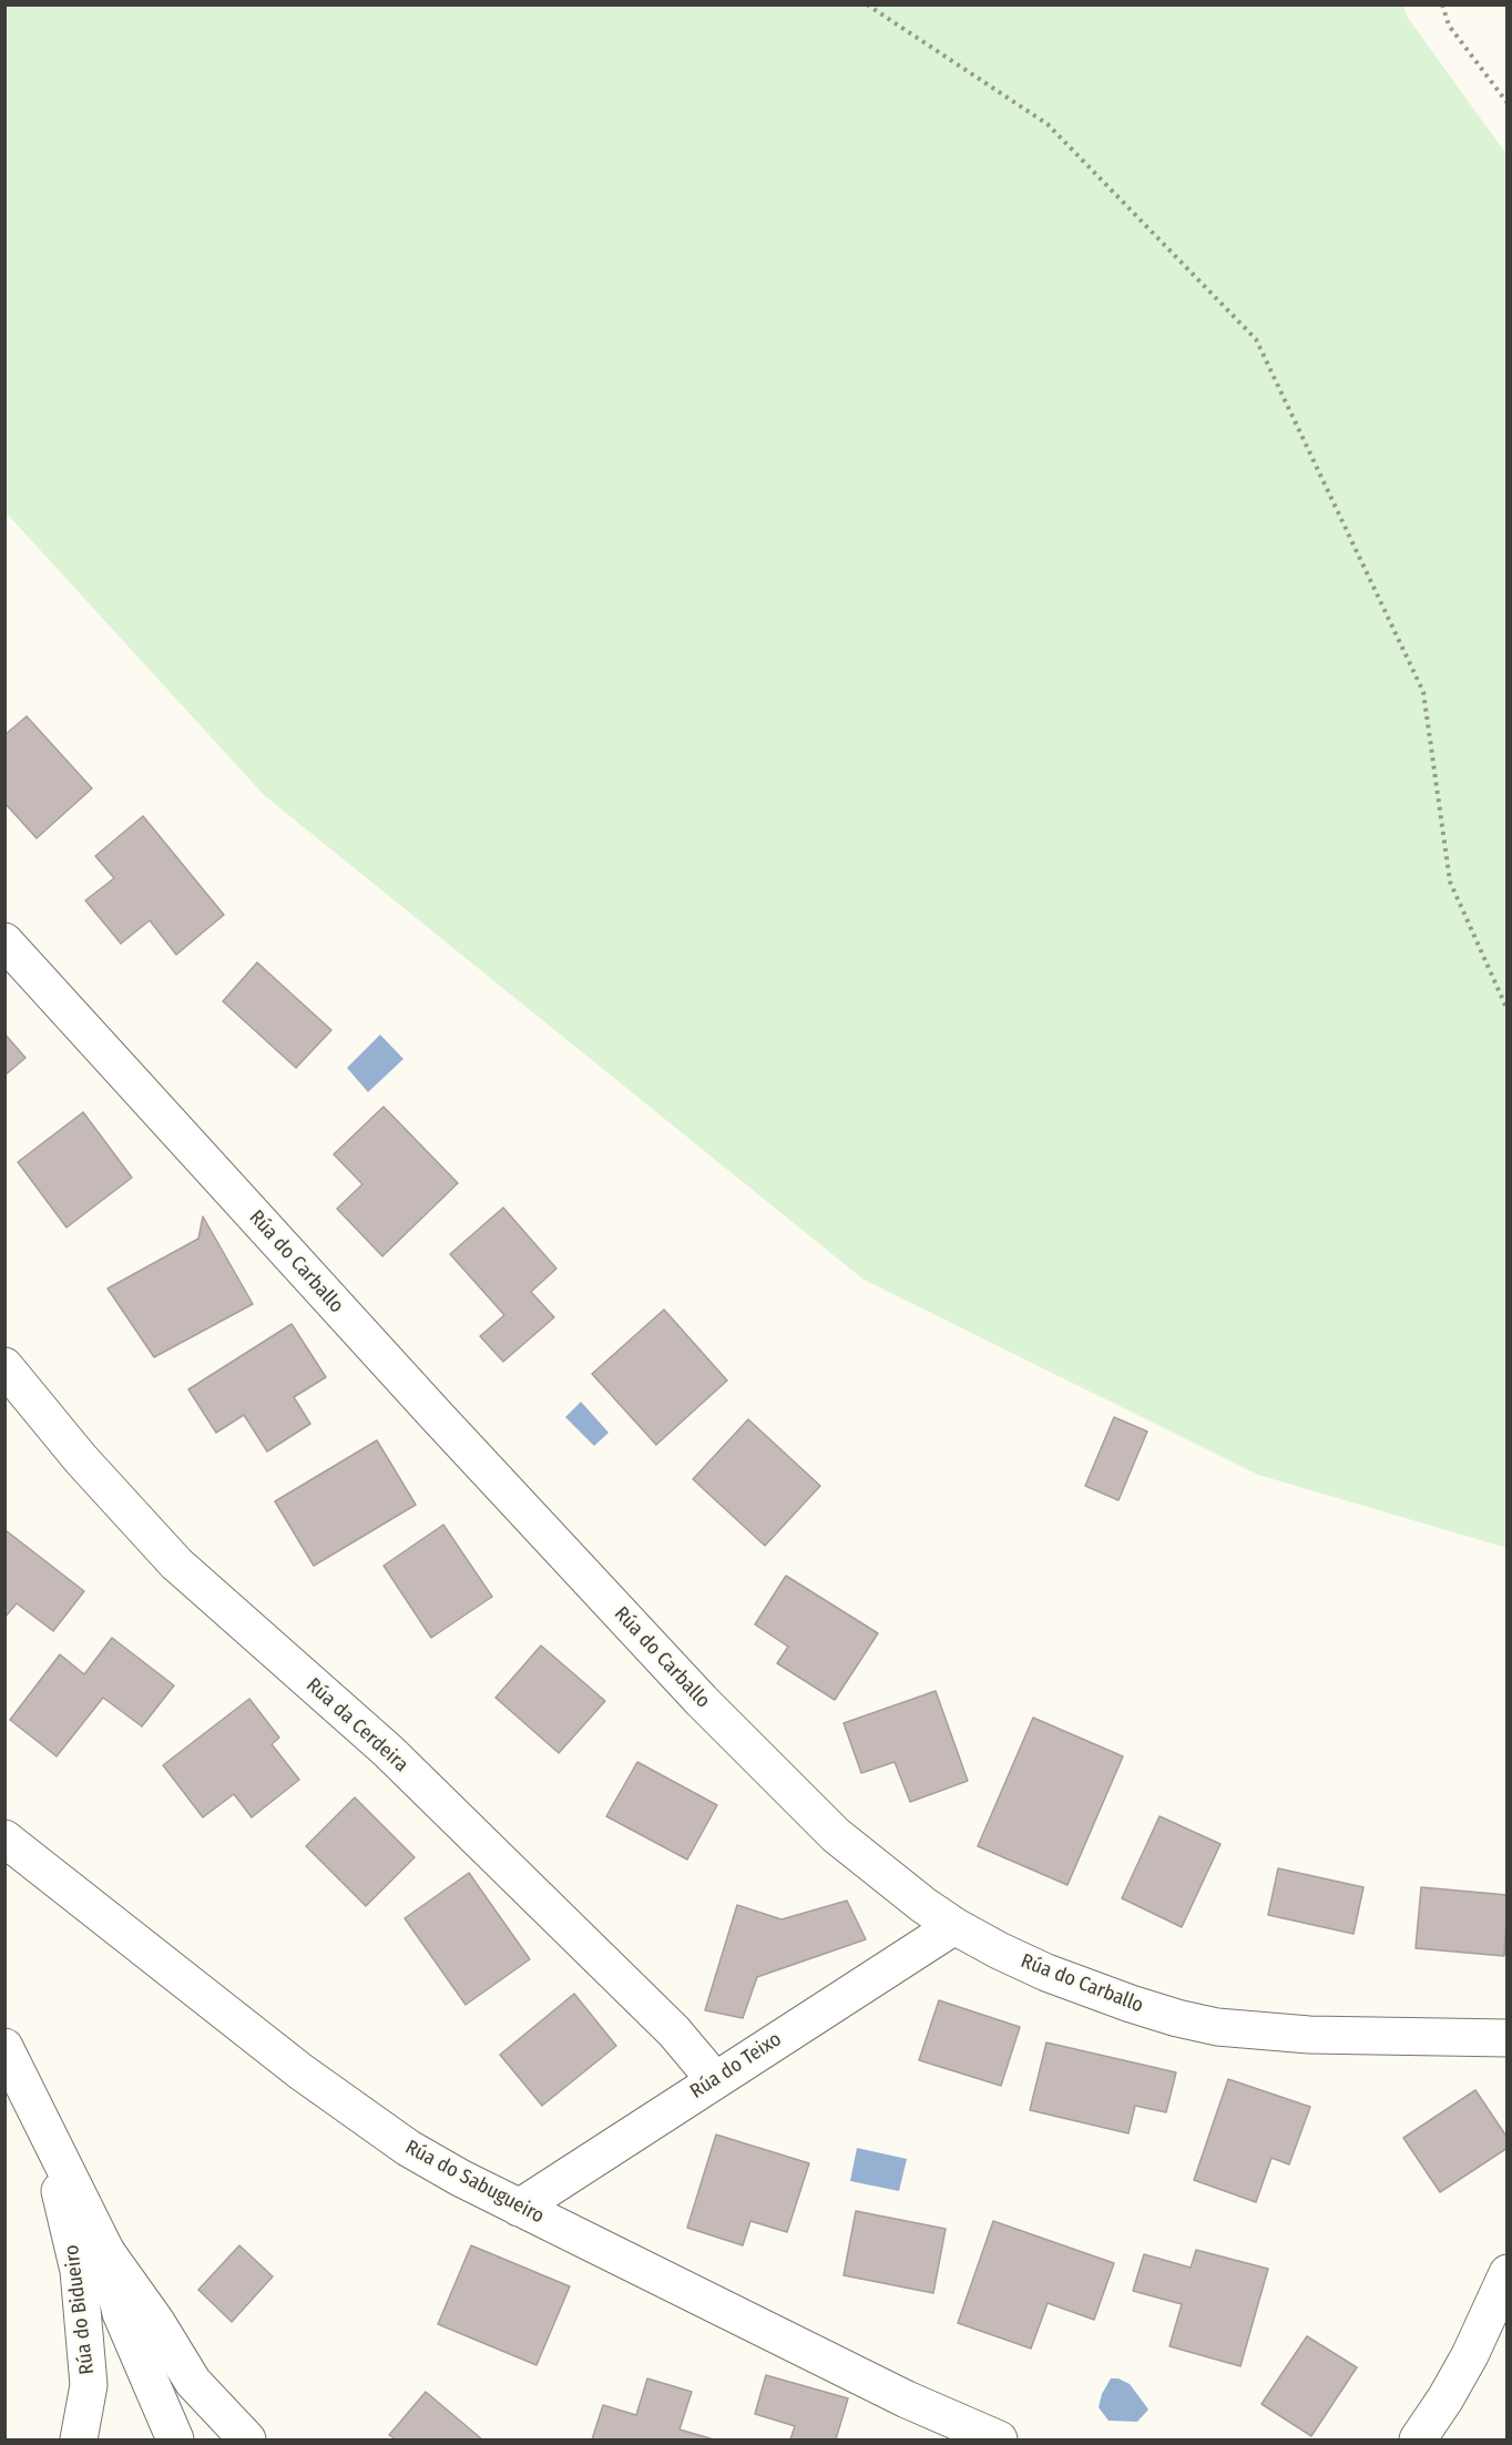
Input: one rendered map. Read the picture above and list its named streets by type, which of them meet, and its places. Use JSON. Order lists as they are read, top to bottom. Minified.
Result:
{"streets":{"street":["Rúa do Carballo","Rúa da Cerdeira","Rúa do Teixo","Rúa do Sabugueiro","Rúa do Bidueiro"]},"crossings":[["Rúa do Carballo","Rúa do Teixo"],["Rúa da Cerdeira","Rúa do Teixo"],["Rúa do Teixo","Rúa do Sabugueiro"]]}
